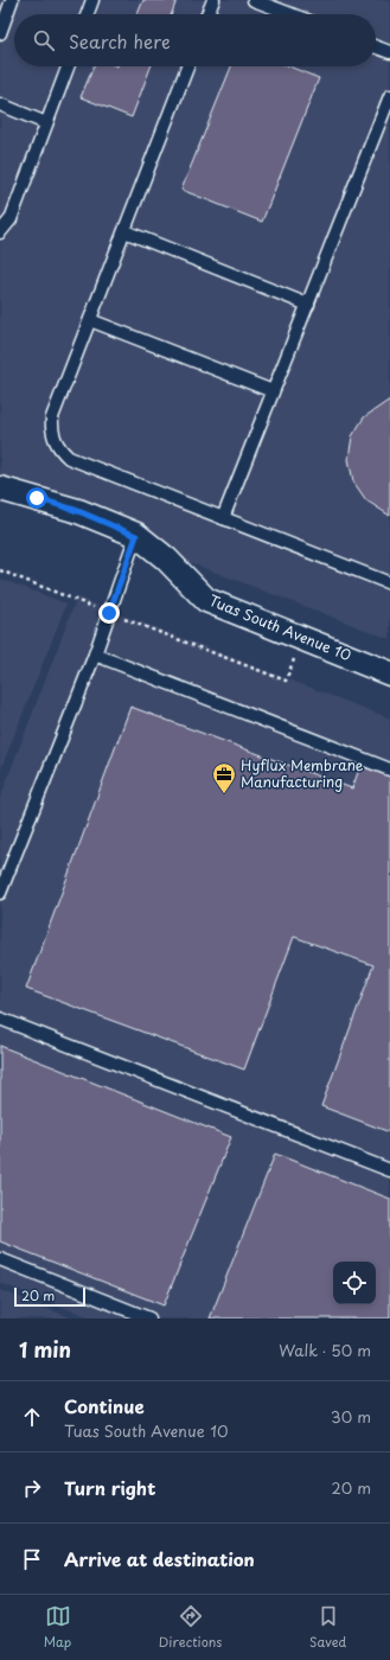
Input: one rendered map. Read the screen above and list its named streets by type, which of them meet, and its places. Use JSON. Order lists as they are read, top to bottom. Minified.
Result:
{"streets":{"street":["Tuas South Avenue 10"]},"places":{"office":["Hyflux Membrane Manufacturing"]},"scale_bar":"20 m","page":{"search":"Search here","scale":"20 m","heading":["1 min","Walk · 50 m"],"list":[["Continue","Tuas South Avenue 10","30 m"],["Turn right","20 m"],"Arrive at destination"],"nav":["Map","Directions","Saved"]}}
